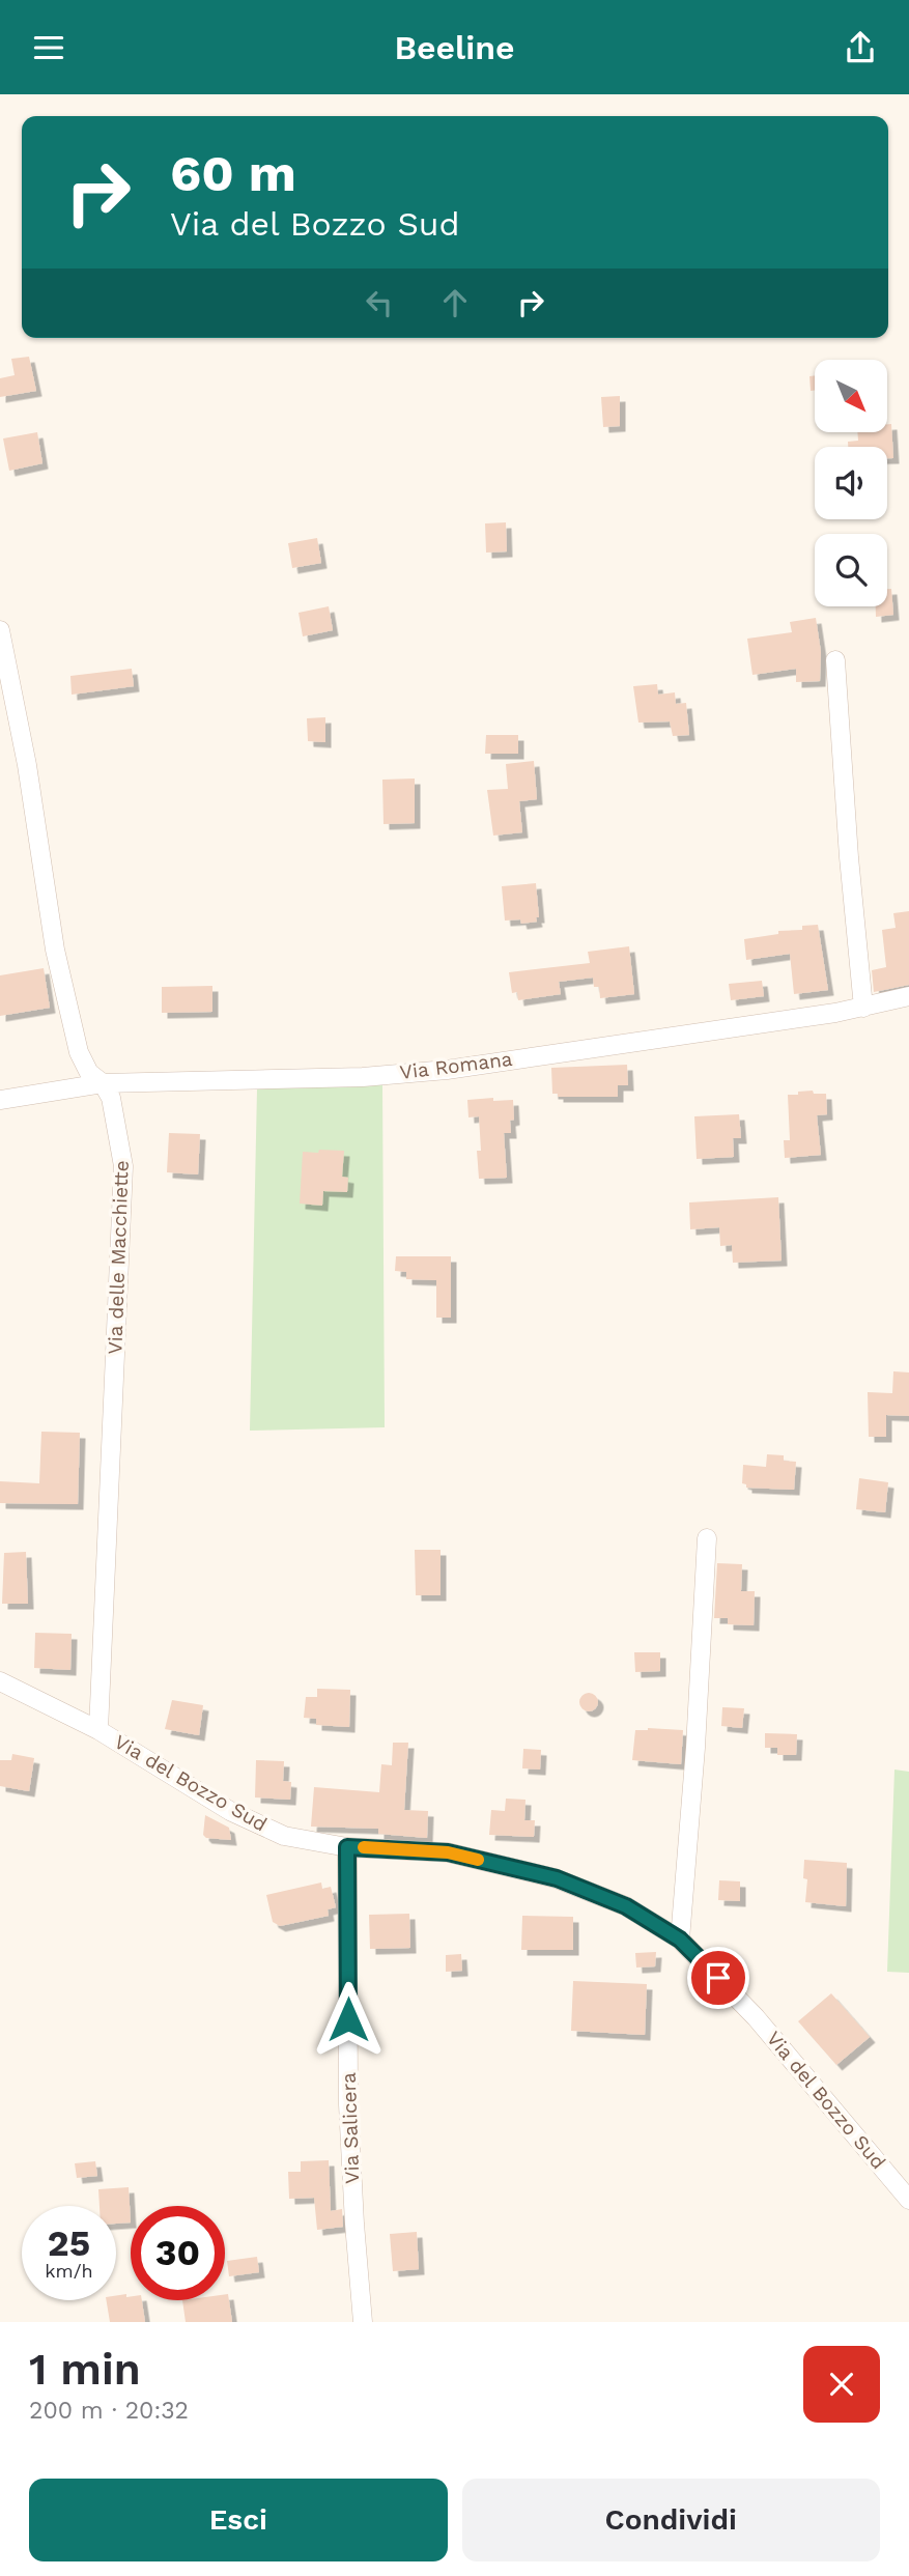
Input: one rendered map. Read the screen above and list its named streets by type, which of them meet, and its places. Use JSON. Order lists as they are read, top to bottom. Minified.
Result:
{"streets":{"street":["Via Romana","Via delle Macchiette","Via del Bozzo Sud","Via Salicera"]},"crossings":[["Via Romana","Via delle Macchiette"],["Via delle Macchiette","Via del Bozzo Sud"],["Via del Bozzo Sud","Via Salicera"]],"north":"bottom right","page":{"header":"Beeline","turn":["60 m","Via del Bozzo Sud"],"speed":"25 km/h","limit":"30","heading":["1 min","200 m · 20:32"],"buttons":["Esci","Condividi"]}}
